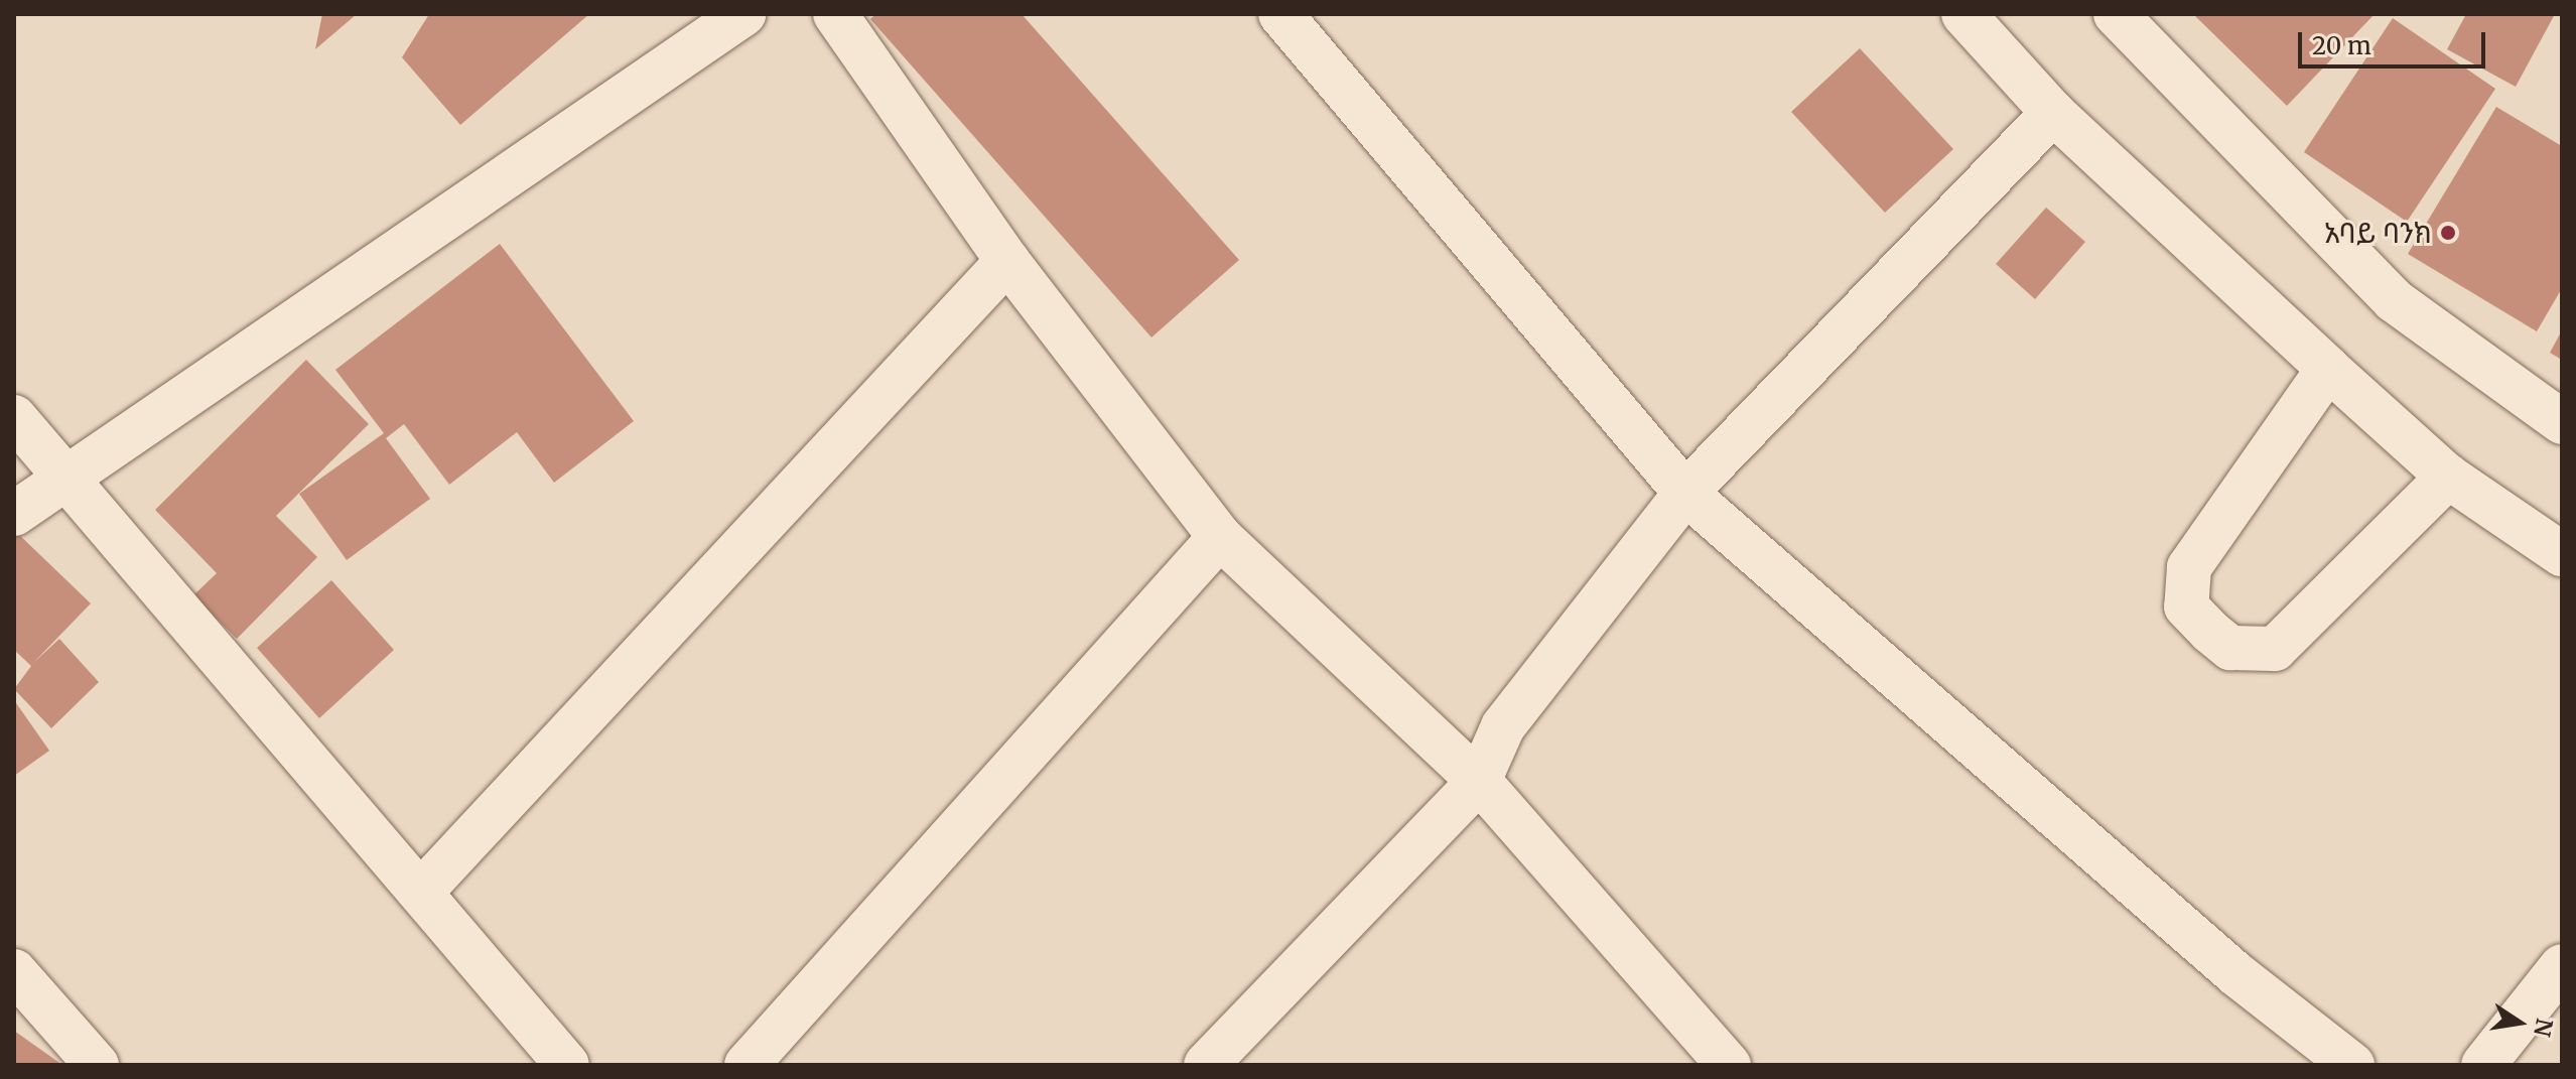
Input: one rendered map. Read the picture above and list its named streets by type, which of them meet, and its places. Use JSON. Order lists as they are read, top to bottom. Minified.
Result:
{"places":["አባይ ባንክ"],"scale_bar":"20 m","north":"right"}
